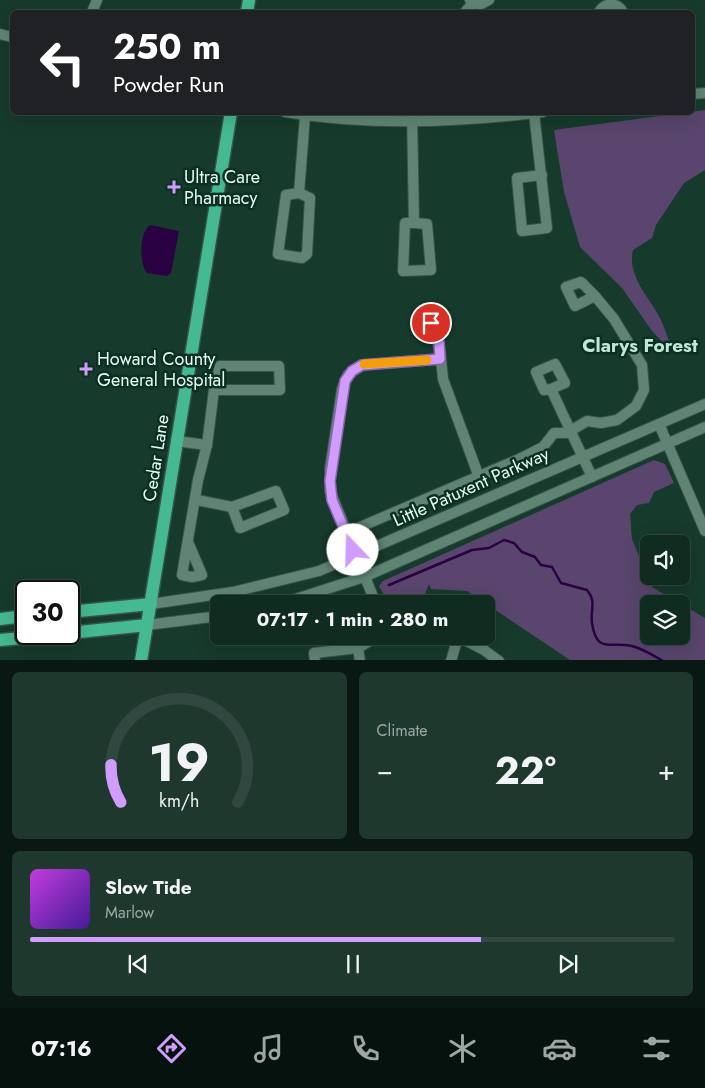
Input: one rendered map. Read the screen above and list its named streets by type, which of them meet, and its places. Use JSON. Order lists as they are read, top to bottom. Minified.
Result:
{"streets":{"main road":["Cedar Lane","Little Patuxent Parkway"]},"crossings":[["Cedar Lane","Little Patuxent Parkway"]],"districts":["Clarys Forest"],"places":{"health":["Ultra Care Pharmacy","Howard County General Hospital"]},"page":{"turn":["250 m","Powder Run"],"limit":"30","trip":"07:17 · 1 min · 280 m","tile":"Climate","heat":["−","22°","+"],"song":["Slow Tide","Marlow"],"tabs":"07:16","gauge":["19","km/h"]}}
